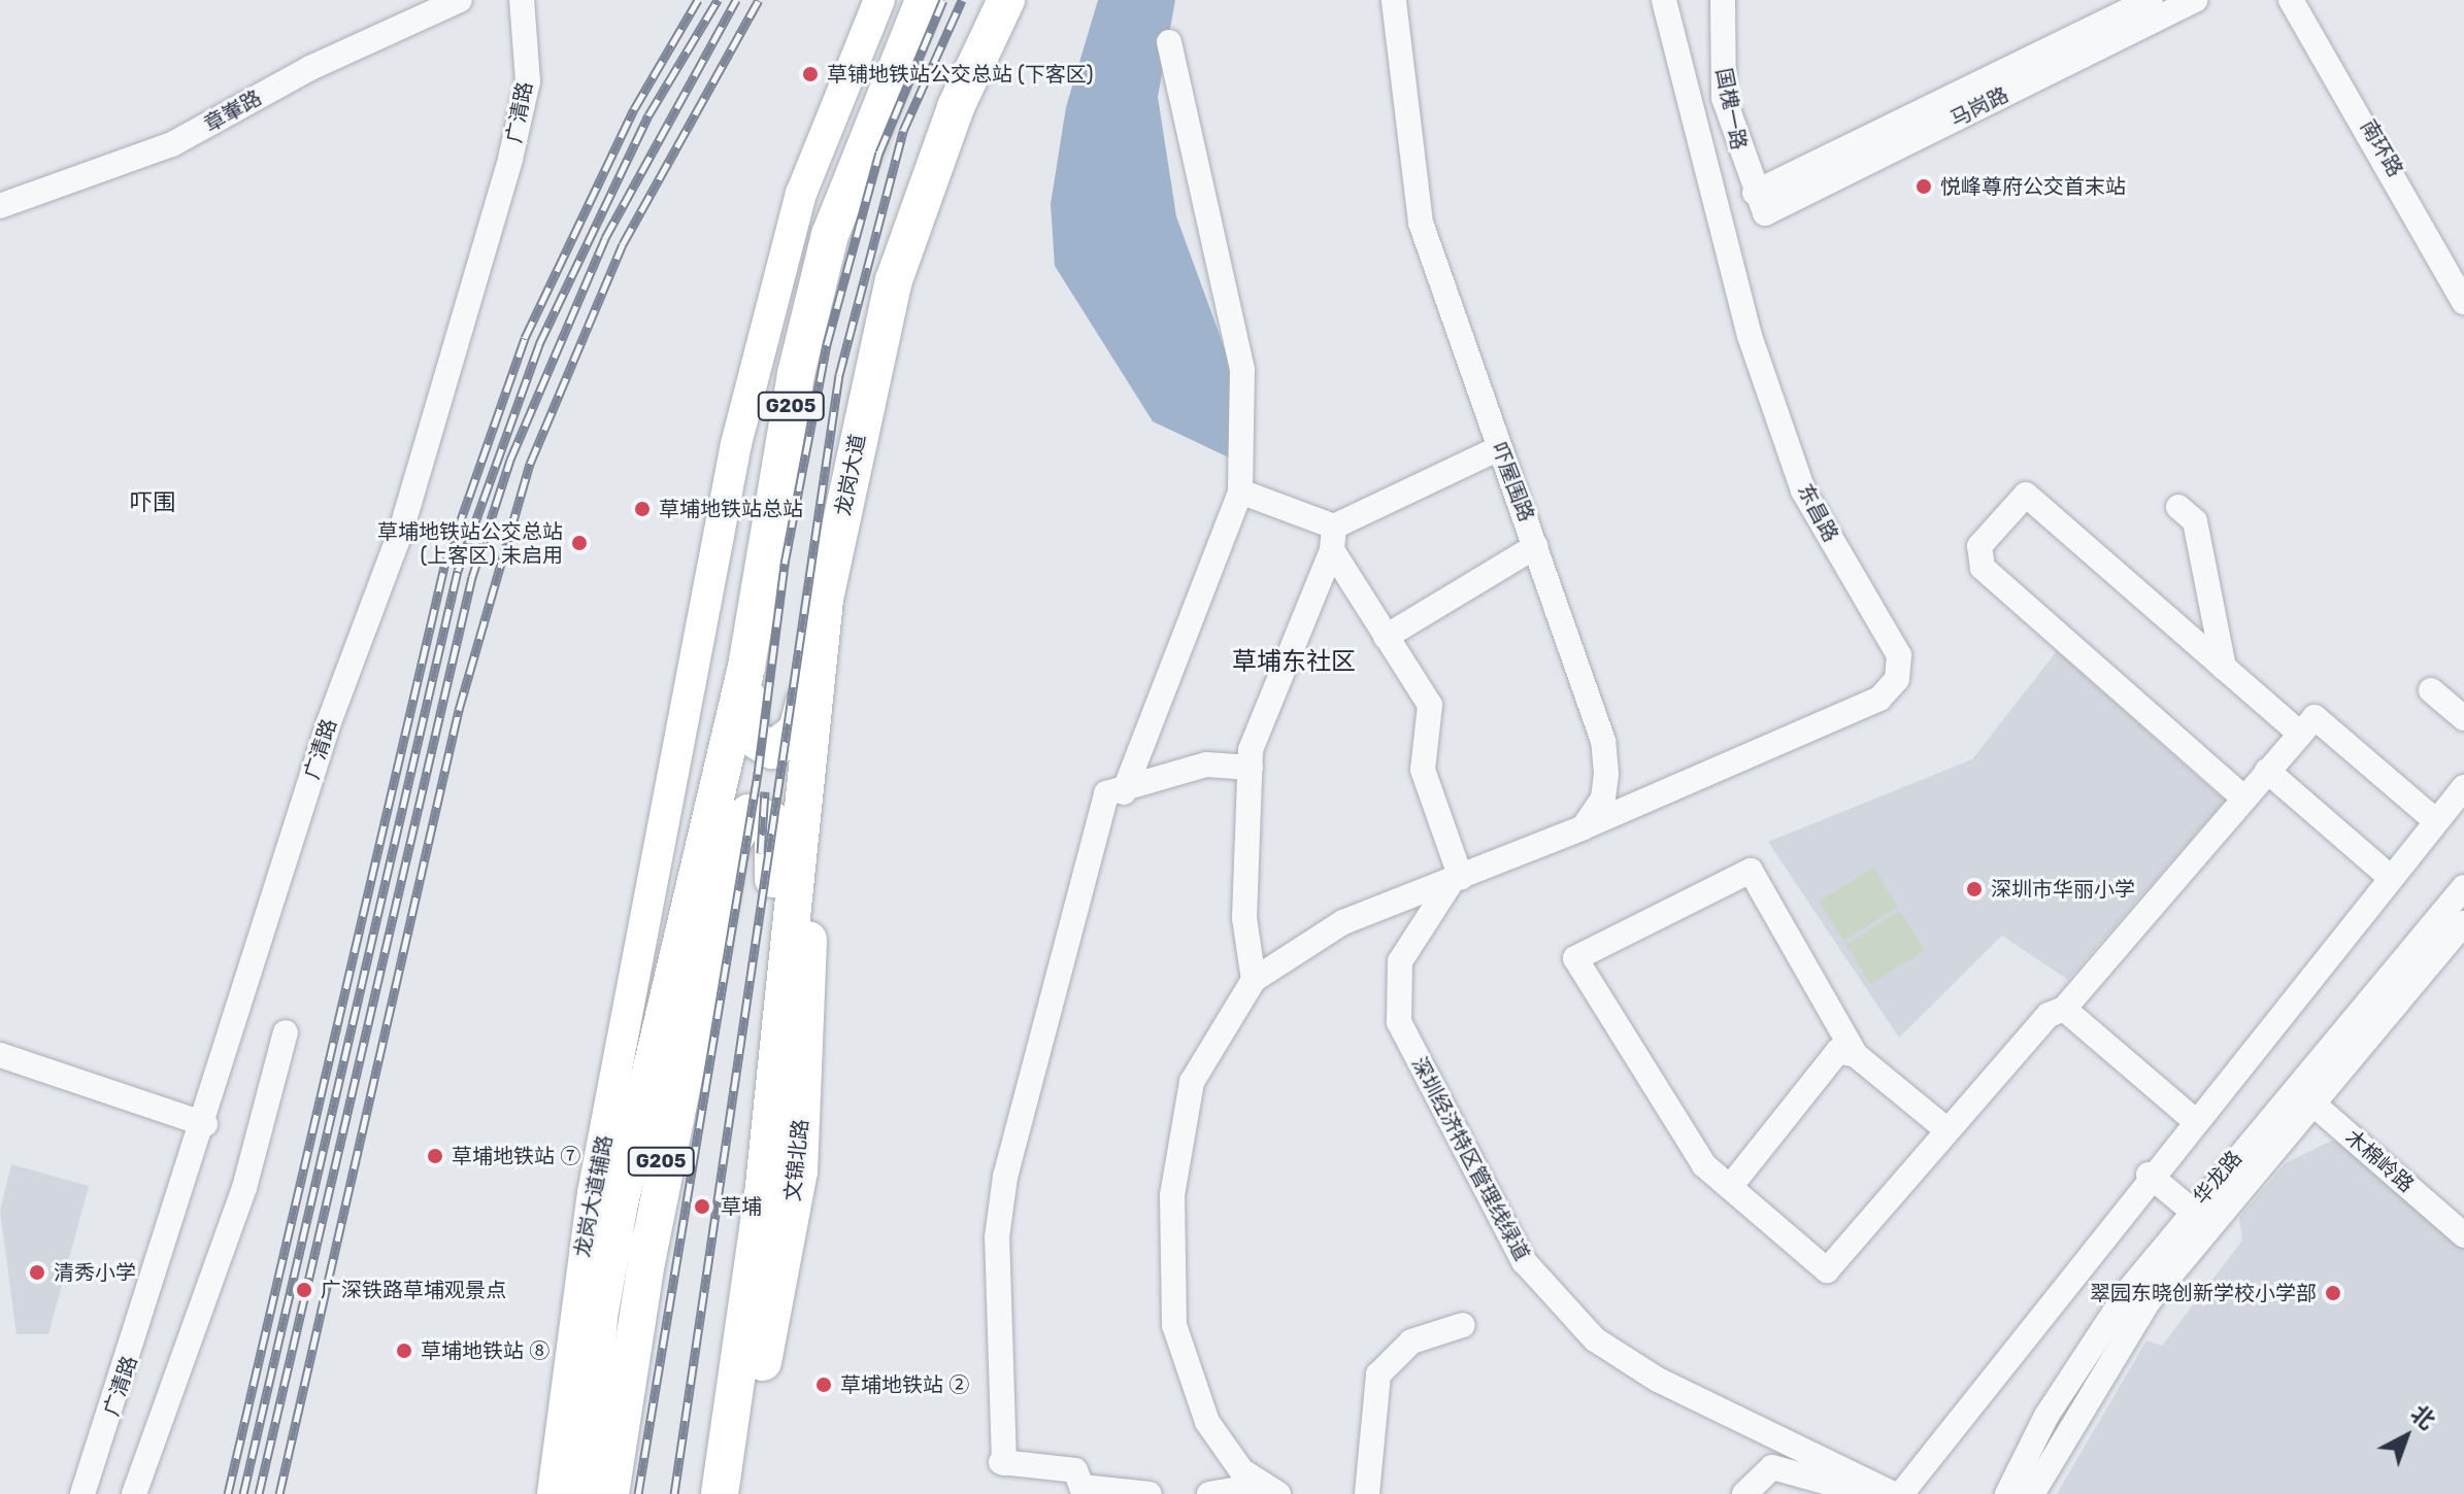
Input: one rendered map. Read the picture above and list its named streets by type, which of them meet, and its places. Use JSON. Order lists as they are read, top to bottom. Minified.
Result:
{"streets":{"highway":["G205","龙岗大道","文锦北路"],"main road":["龙岗大道辅路"],"street":["马岗路","国槐一路","章輋路","广清路","南环路","吓屋围路","东昌路","深圳经济特区管理线绿道","木棉岭路","华龙路"]},"crossings":[["马岗路","国槐一路"],["龙岗大道","文锦北路"],["吓屋围路","东昌路"],["木棉岭路","华龙路"]],"districts":["吓围","草埔东社区"],"places":["草铺地铁站公交总站 (下客区)","悦峰尊府公交首末站","草埔地铁站总站","草埔地铁站公交总站 (上客区) 未启用","深圳市华丽小学","草埔地铁站 ⑦","草埔","清秀小学","广深铁路草埔观景点","翠园东晓创新学校小学部","草埔地铁站 ⑧","草埔地铁站 ②"],"north":"top right"}
